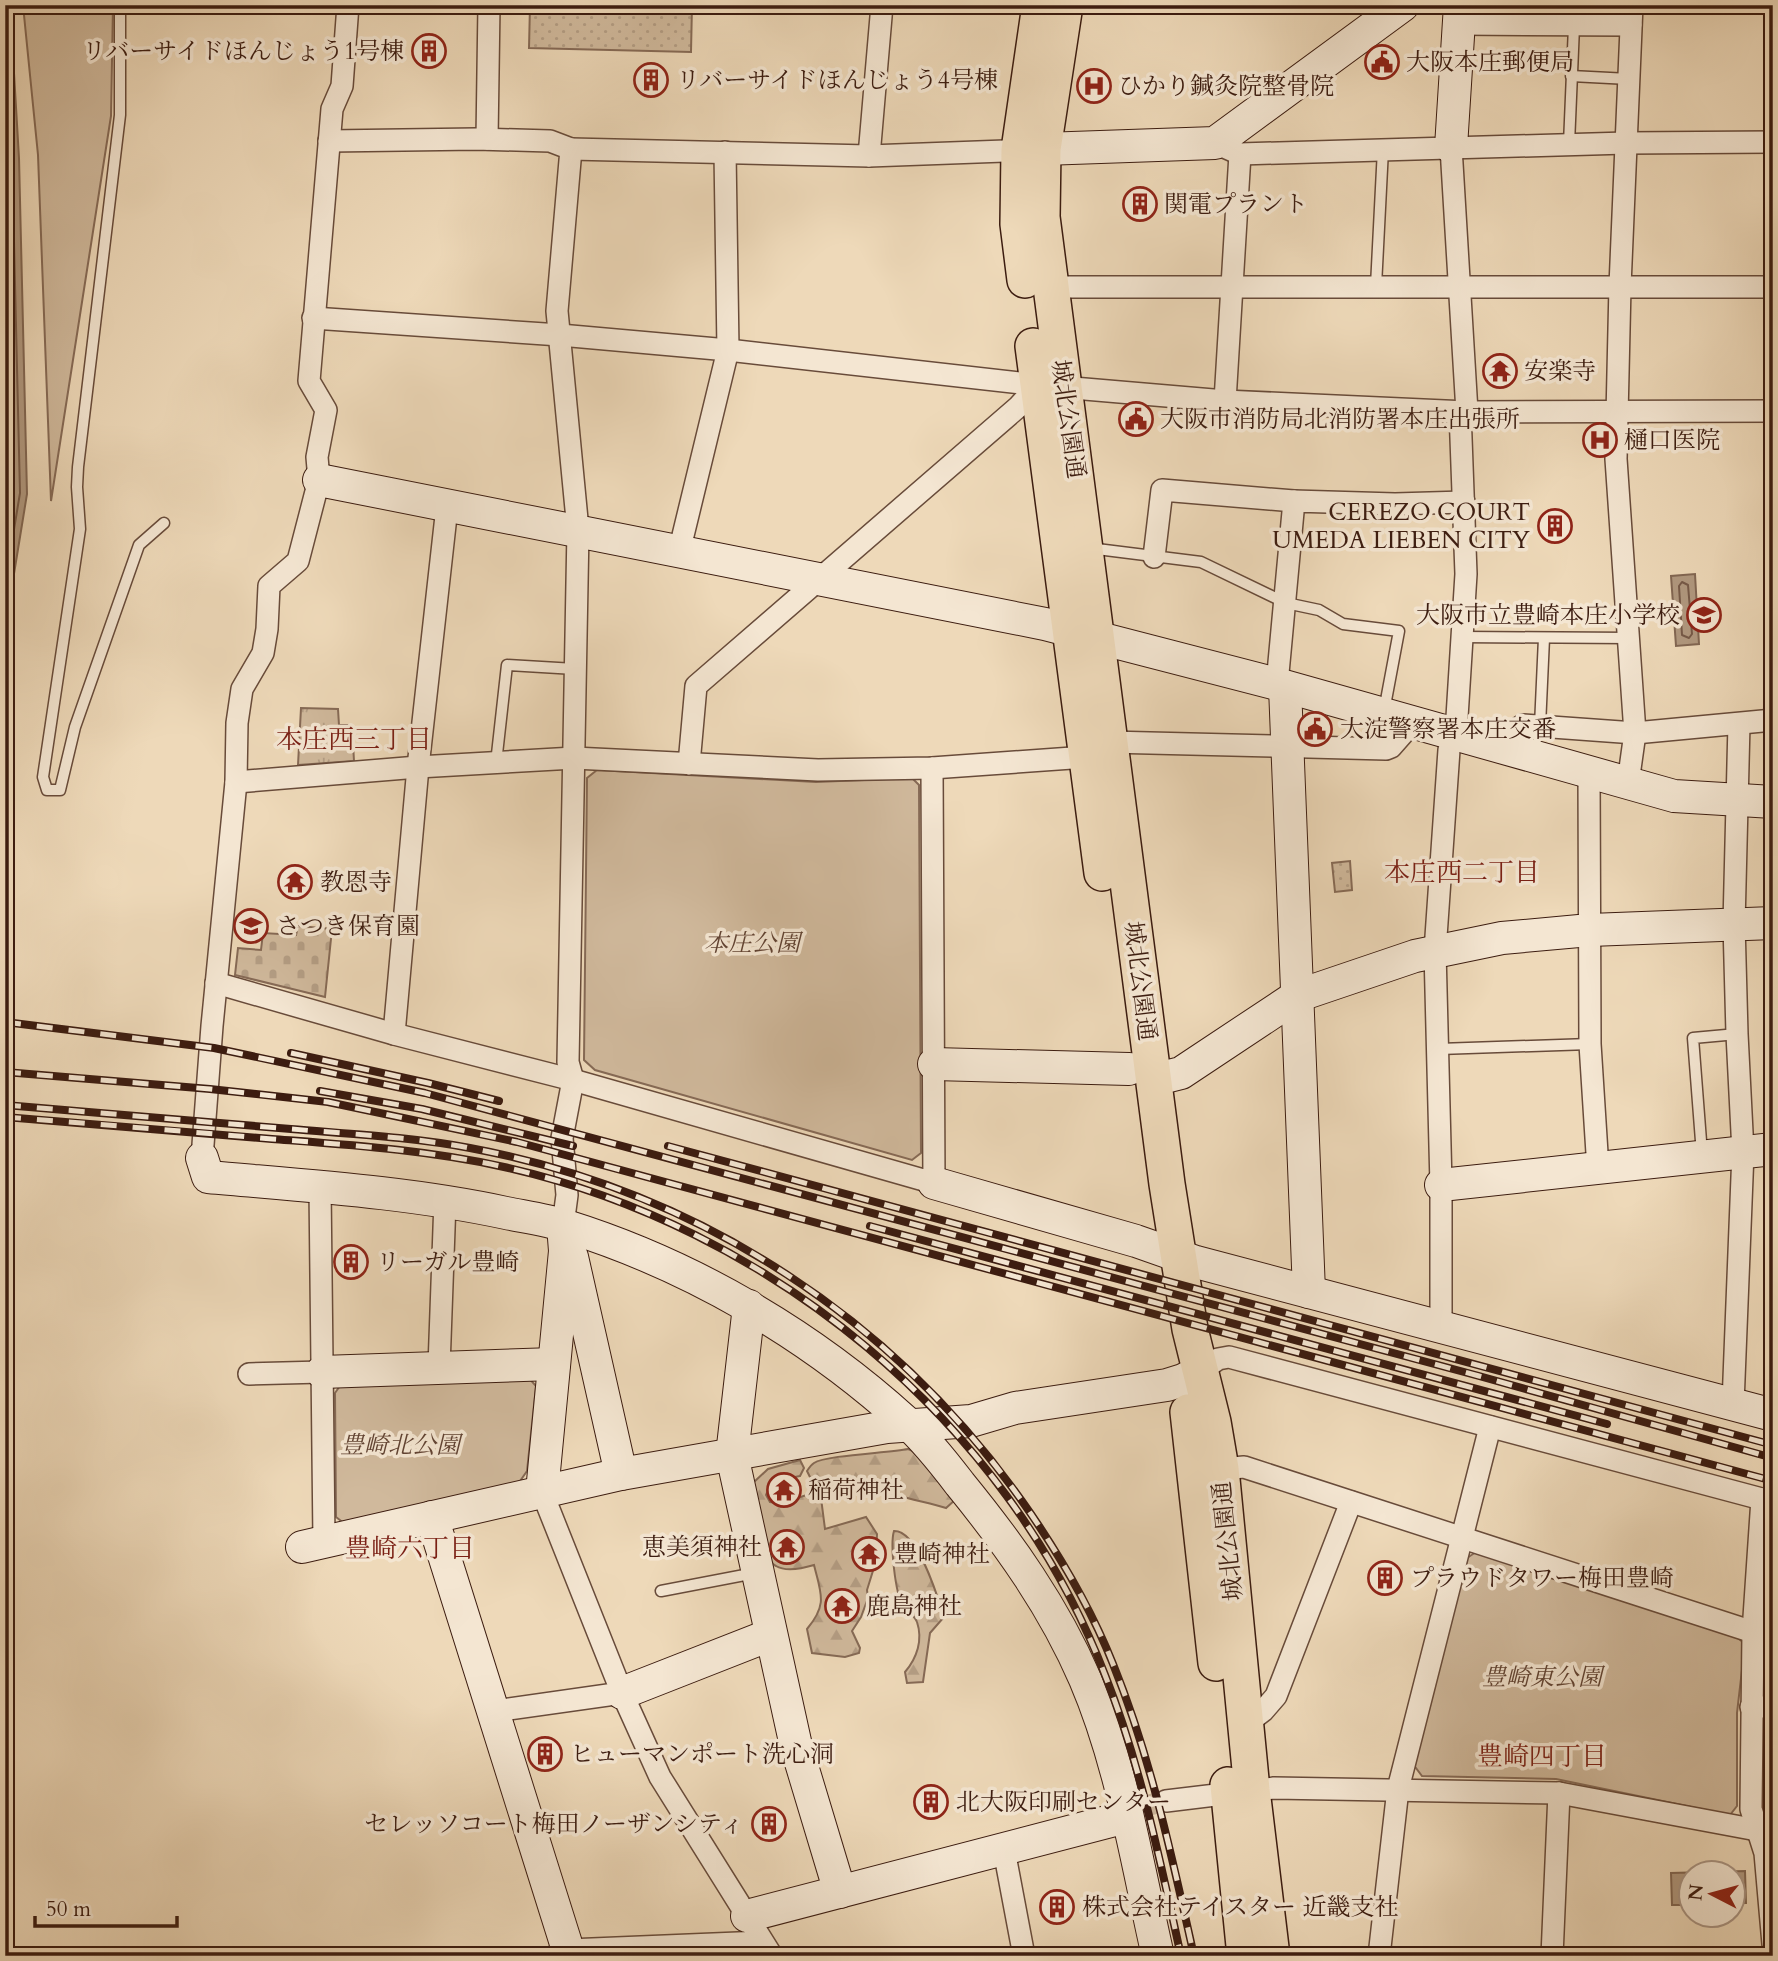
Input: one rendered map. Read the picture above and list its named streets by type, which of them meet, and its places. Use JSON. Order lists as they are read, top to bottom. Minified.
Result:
{"streets":{"main road":["城北公園通"]},"districts":["本庄西三丁目","本庄西二丁目","豊崎六丁目","豊崎四丁目"],"parks":["本庄公園","豊崎北公園","豊崎東公園"],"places":{"building":["リバーサイドほんじょう1号棟","リバーサイドほんじょう4号棟","関電プラント","CEREZO COURT UMEDA LIEBEN CITY","リーガル豊崎","プラウドタワー梅田豊崎","ヒューマンポート洗心洞","北大阪印刷センター","セレッソコート梅田ノーザンシティ","株式会社テイスター 近畿支社"],"public building":["大阪本庄郵便局","大阪市消防局北消防署本庄出張所","大淀警察署本庄交番"],"hospital":["ひかり鍼灸院整骨院","樋口医院"],"temple":["安楽寺","教恩寺","稲荷神社","恵美須神社","豊崎神社","鹿島神社"],"school or university":["大阪市立豊崎本庄小学校","さつき保育園"]},"scale_bar":"50 m","north":"left"}
